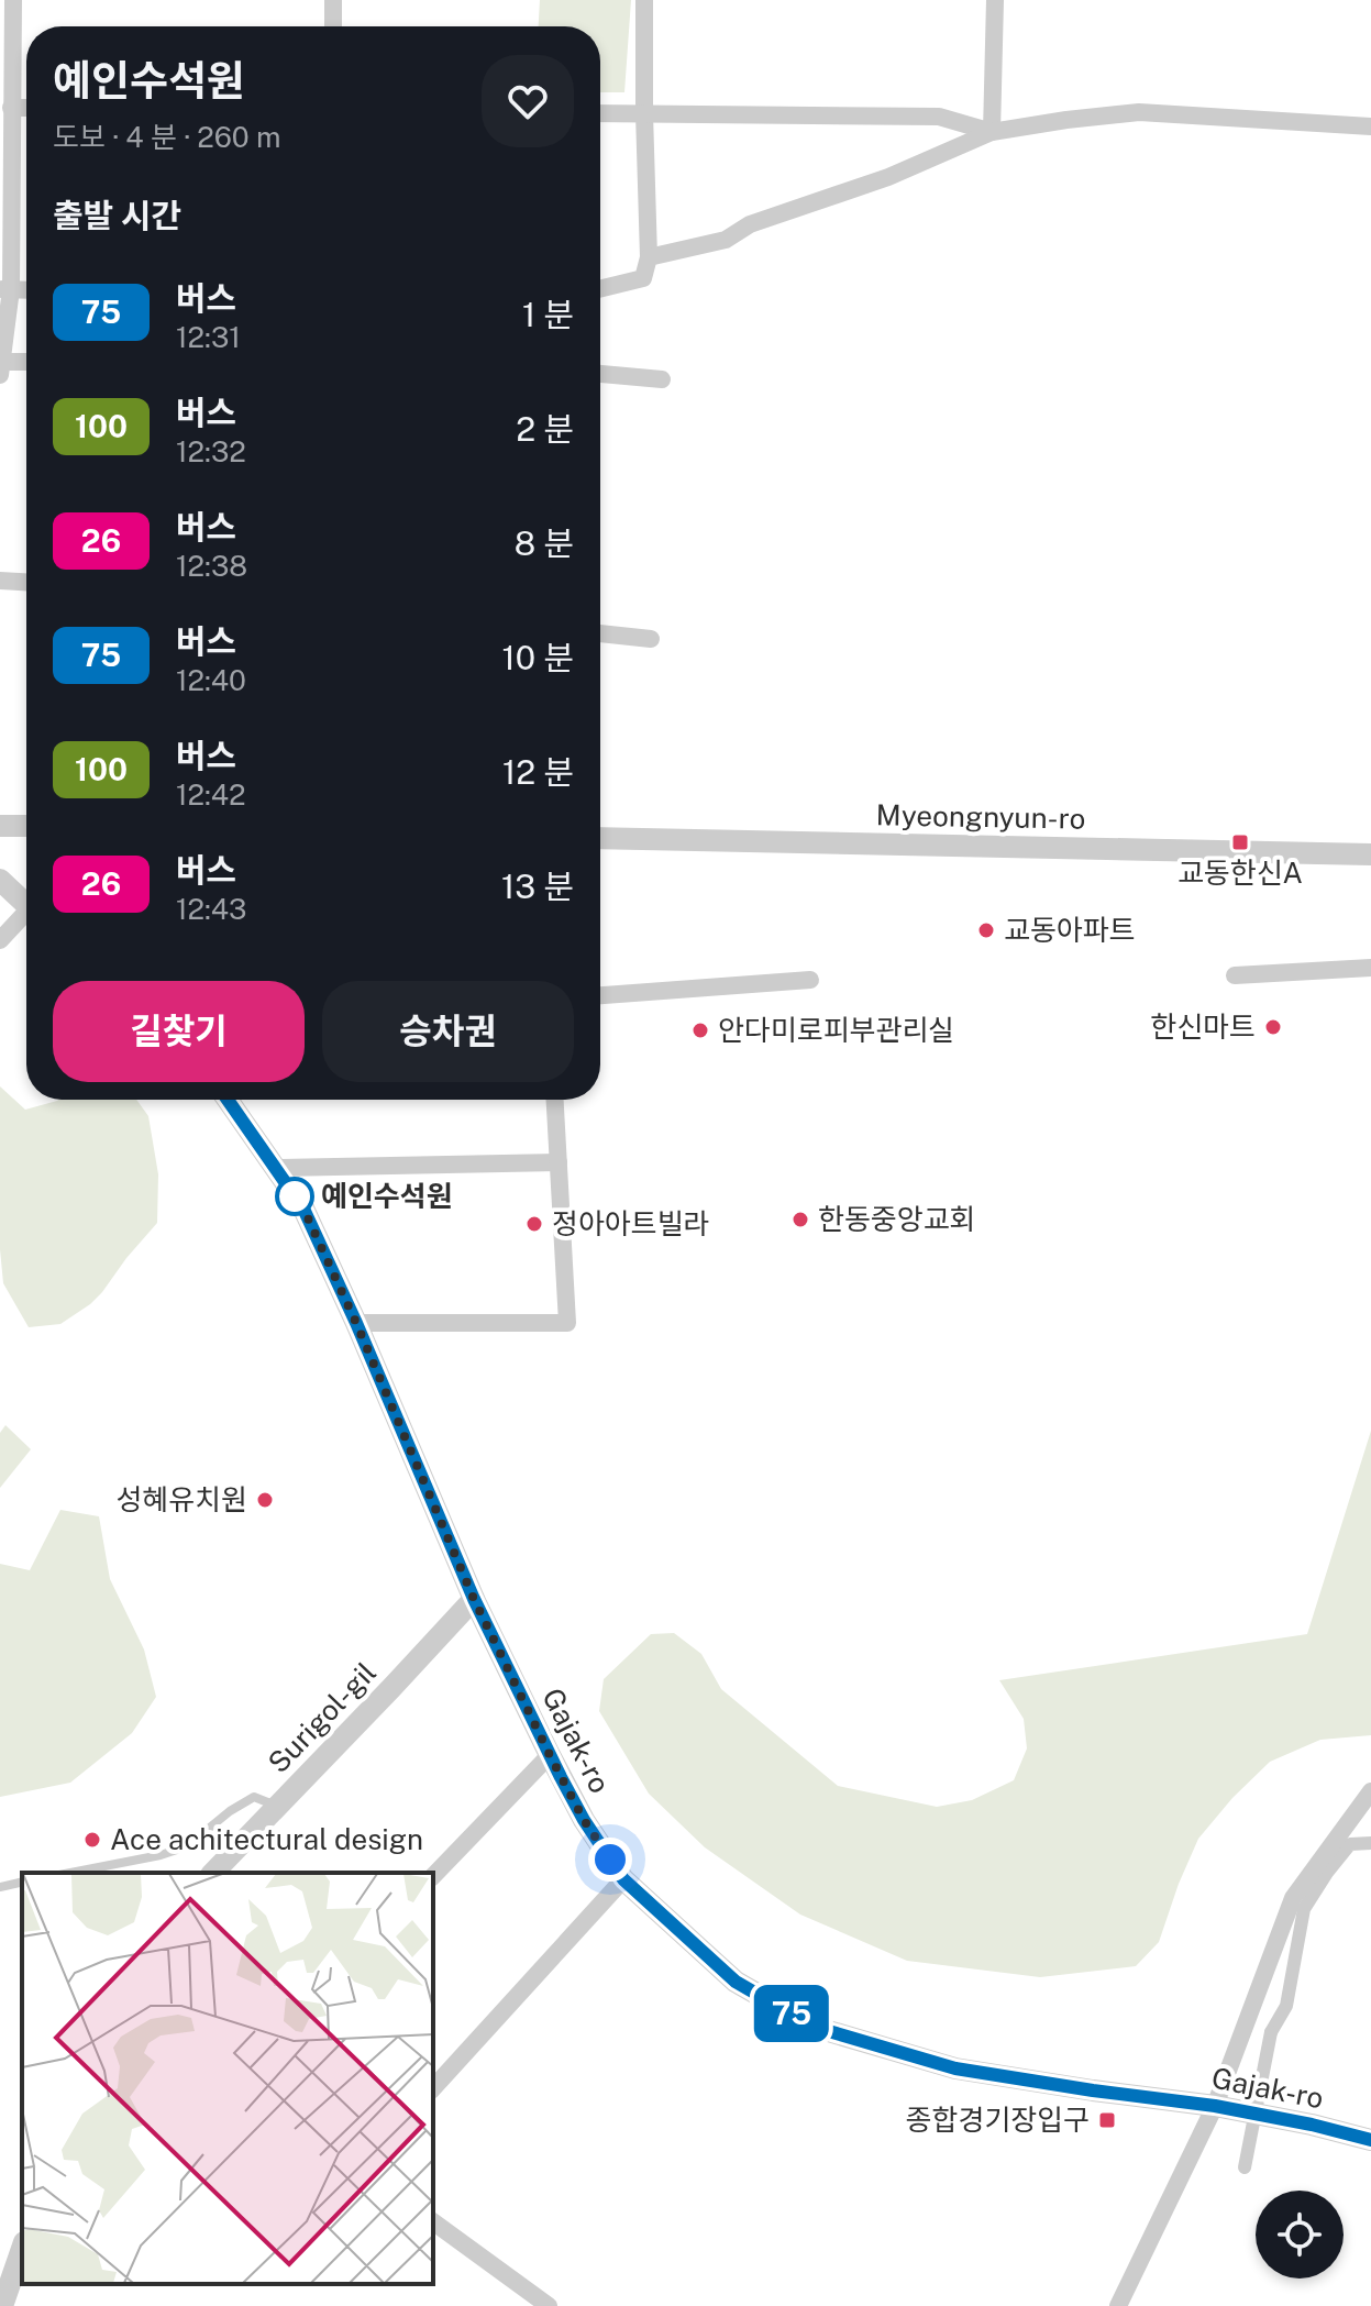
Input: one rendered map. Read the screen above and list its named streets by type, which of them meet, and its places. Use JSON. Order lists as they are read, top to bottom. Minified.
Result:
{"streets":{"street":["Myeongnyun-ro","Surigol-gil","Gajak-ro"]},"crossings":[["Surigol-gil","Gajak-ro"]],"places":{"transit":["교동한신A","종합경기장입구"],"other":["교동아파트","한신마트","안다미로피부관리실","예인수석원","한동중앙교회","정아아트빌라","성혜유치원","Ace achitectural design"]},"lines":["bus line 75"],"page":{"on_map":"75","heading":[["예인수석원","도보 · 4 분 · 260 m"],"출발 시간"],"list":[{"mark":"75","name":"버스","note":"12:31","value":"1 분"},{"mark":"100","name":"버스","note":"12:32","value":"2 분"},{"mark":"26","name":"버스","note":"12:38","value":"8 분"},{"mark":"75","name":"버스","note":"12:40","value":"10 분"},{"mark":"100","name":"버스","note":"12:42","value":"12 분"},{"mark":"26","name":"버스","note":"12:43","value":"13 분"}],"buttons":["길찾기","승차권"]}}
